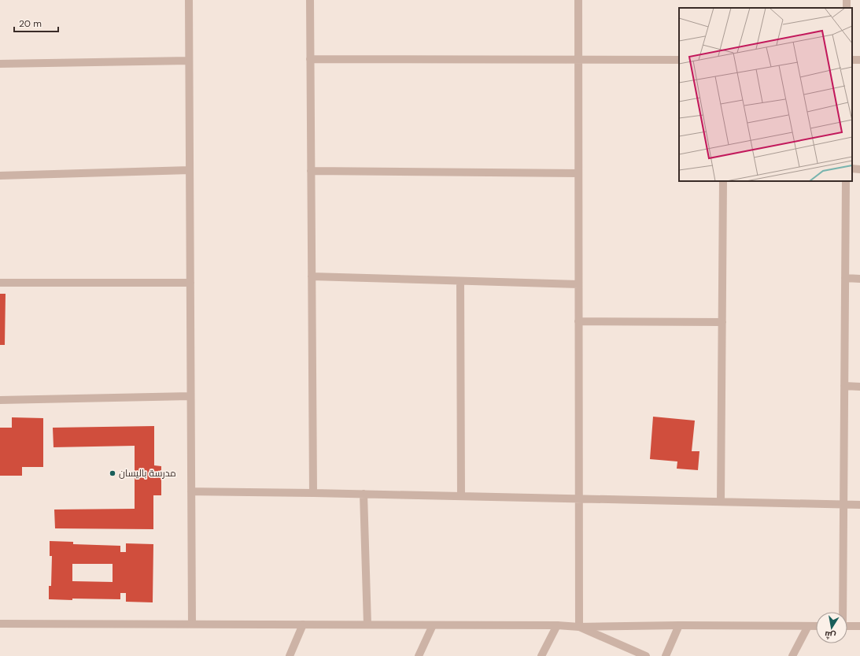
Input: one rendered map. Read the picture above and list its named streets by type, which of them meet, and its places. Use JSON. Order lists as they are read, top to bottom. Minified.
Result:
{"places":["مدرسة بالیسان"],"scale_bar":"20 m","north":"bottom"}
